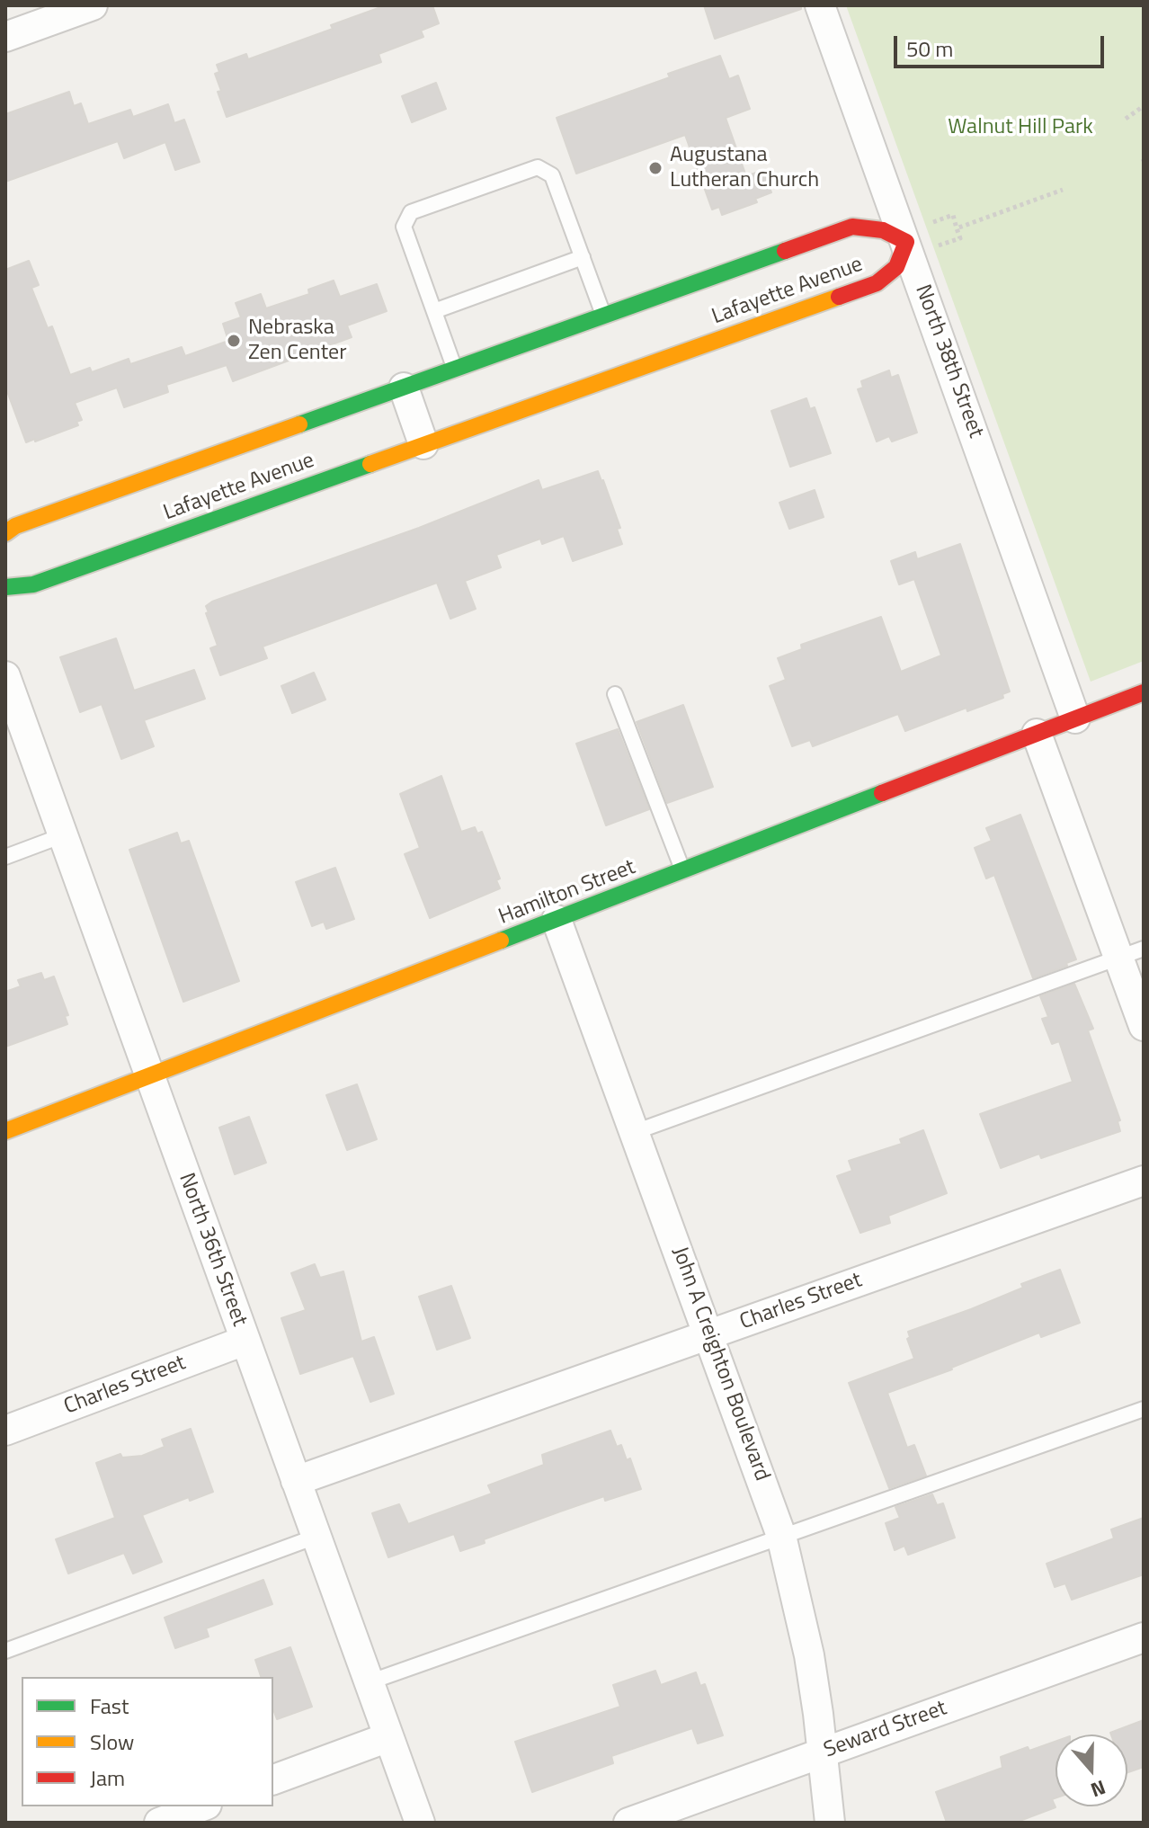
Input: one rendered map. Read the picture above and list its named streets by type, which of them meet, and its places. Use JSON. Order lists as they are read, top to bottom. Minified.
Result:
{"streets":{"street":["Lafayette Avenue","North 38th Street","Hamilton Street","North 36th Street","Charles Street","John A Creighton Boulevard","Seward Street"]},"crossings":[["Lafayette Avenue","North 38th Street"],["North 38th Street","Hamilton Street"],["Hamilton Street","North 36th Street"],["Hamilton Street","John A Creighton Boulevard"],["North 36th Street","Charles Street"],["Charles Street","John A Creighton Boulevard"],["John A Creighton Boulevard","Seward Street"]],"parks":["Walnut Hill Park"],"places":["Augustana Lutheran Church","Nebraska Zen Center"],"legend":["Fast","Slow","Jam"],"scale_bar":"50 m","north":"bottom"}
